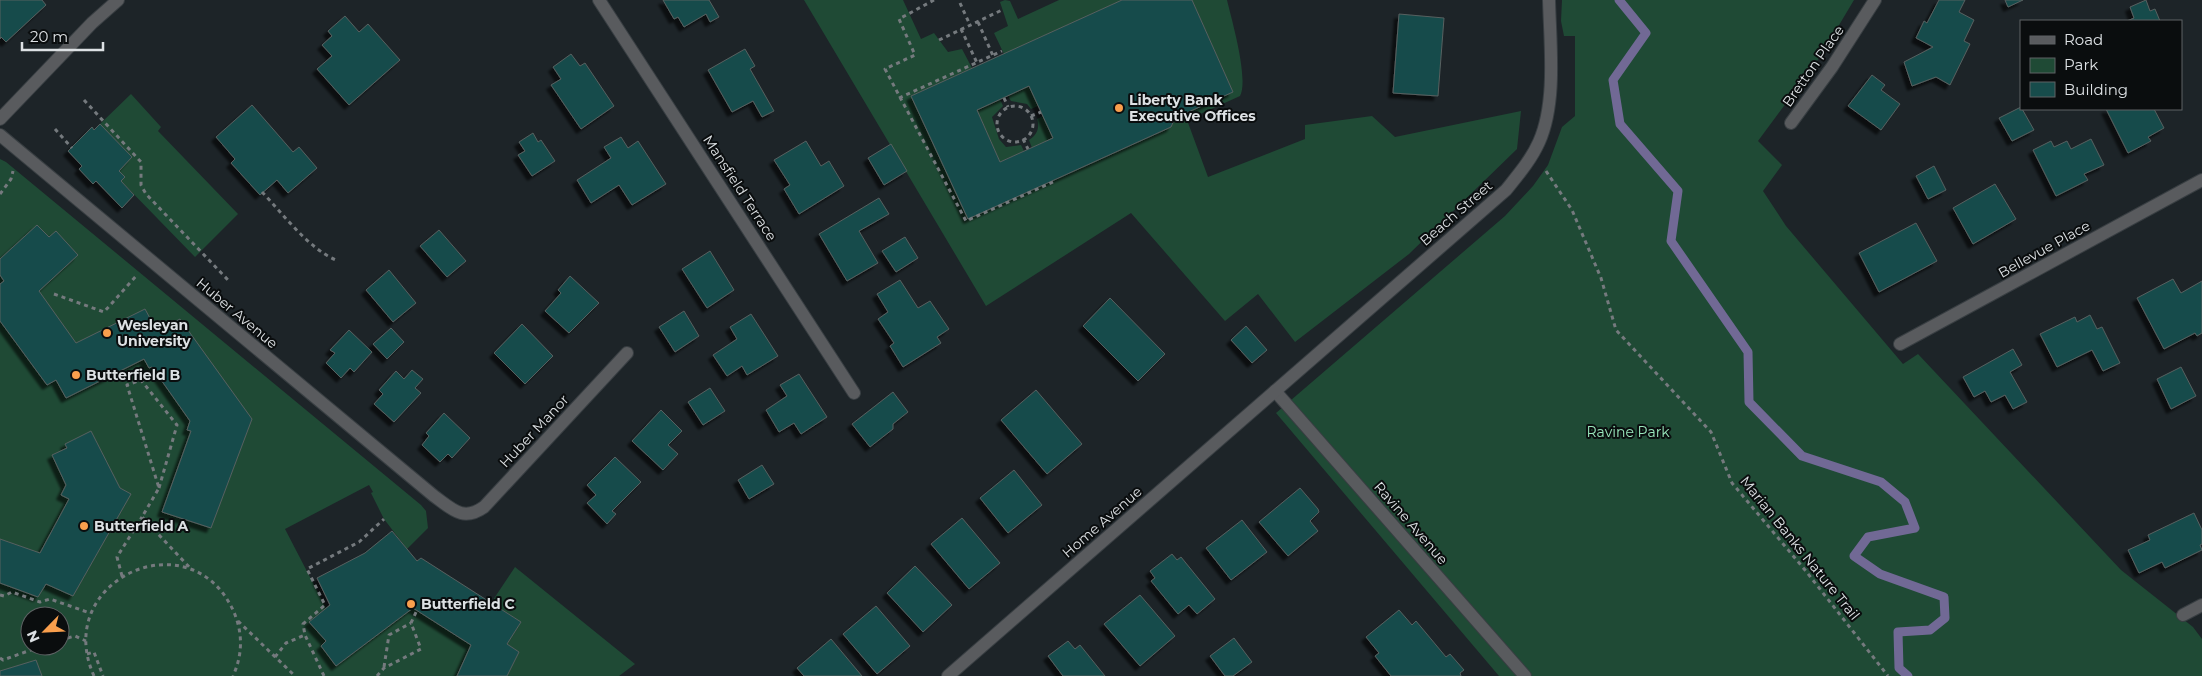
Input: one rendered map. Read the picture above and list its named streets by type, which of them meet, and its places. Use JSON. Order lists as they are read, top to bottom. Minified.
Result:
{"streets":{"street":["Bretton Place","Mansfield Terrace","Beach Street","Bellevue Place","Huber Avenue","Huber Manor","Home Avenue","Ravine Avenue"],"path":["Marian Banks Nature Trail"]},"crossings":[["Beach Street","Home Avenue"],["Beach Street","Ravine Avenue"],["Beach Street","Marian Banks Nature Trail"],["Huber Avenue","Huber Manor"],["Home Avenue","Ravine Avenue"]],"parks":["Ravine Park"],"places":["Liberty Bank Executive Offices","Wesleyan University","Butterfield B","Butterfield A","Butterfield C"],"legend":["Road","Park","Building"],"scale_bar":"20 m","north":"bottom left"}
